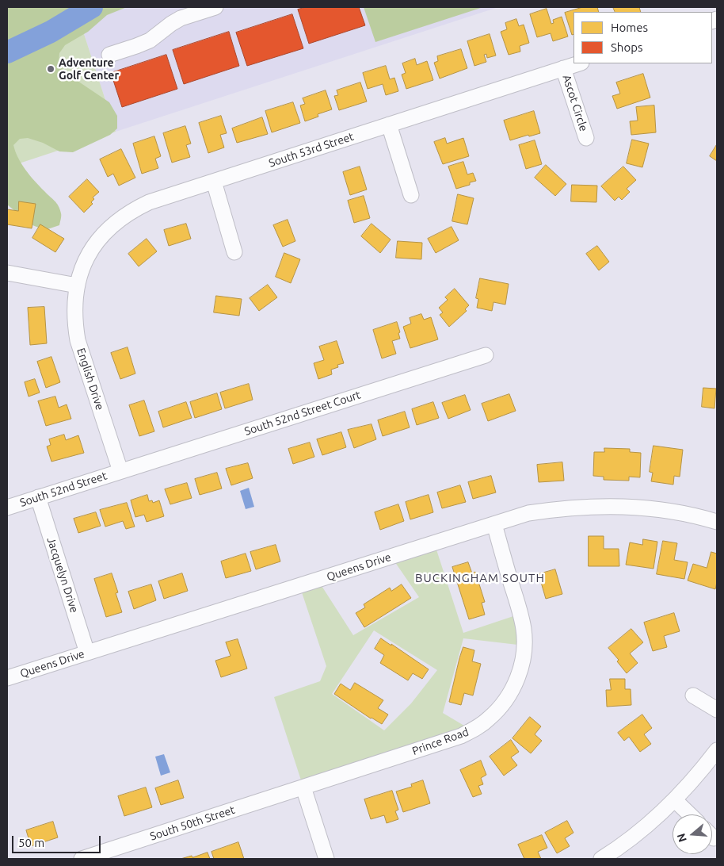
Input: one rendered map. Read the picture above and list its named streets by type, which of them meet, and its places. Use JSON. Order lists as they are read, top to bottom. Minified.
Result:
{"streets":{"street":["Ascot Circle","South 53rd Street","English Drive","South 52nd Street Court","South 52nd Street","Queens Drive","Jacquelyn Drive","Prince Road","South 50th Street"]},"crossings":[["Ascot Circle","South 53rd Street"],["South 53rd Street","English Drive"],["English Drive","South 52nd Street Court"],["English Drive","South 52nd Street"],["South 52nd Street Court","South 52nd Street"],["South 52nd Street","Jacquelyn Drive"],["Queens Drive","Jacquelyn Drive"],["Queens Drive","Prince Road"],["Prince Road","South 50th Street"]],"districts":["BUCKINGHAM SOUTH"],"places":["Adventure Golf Center"],"legend":["Homes","Shops"],"scale_bar":"50 m","north":"left"}
